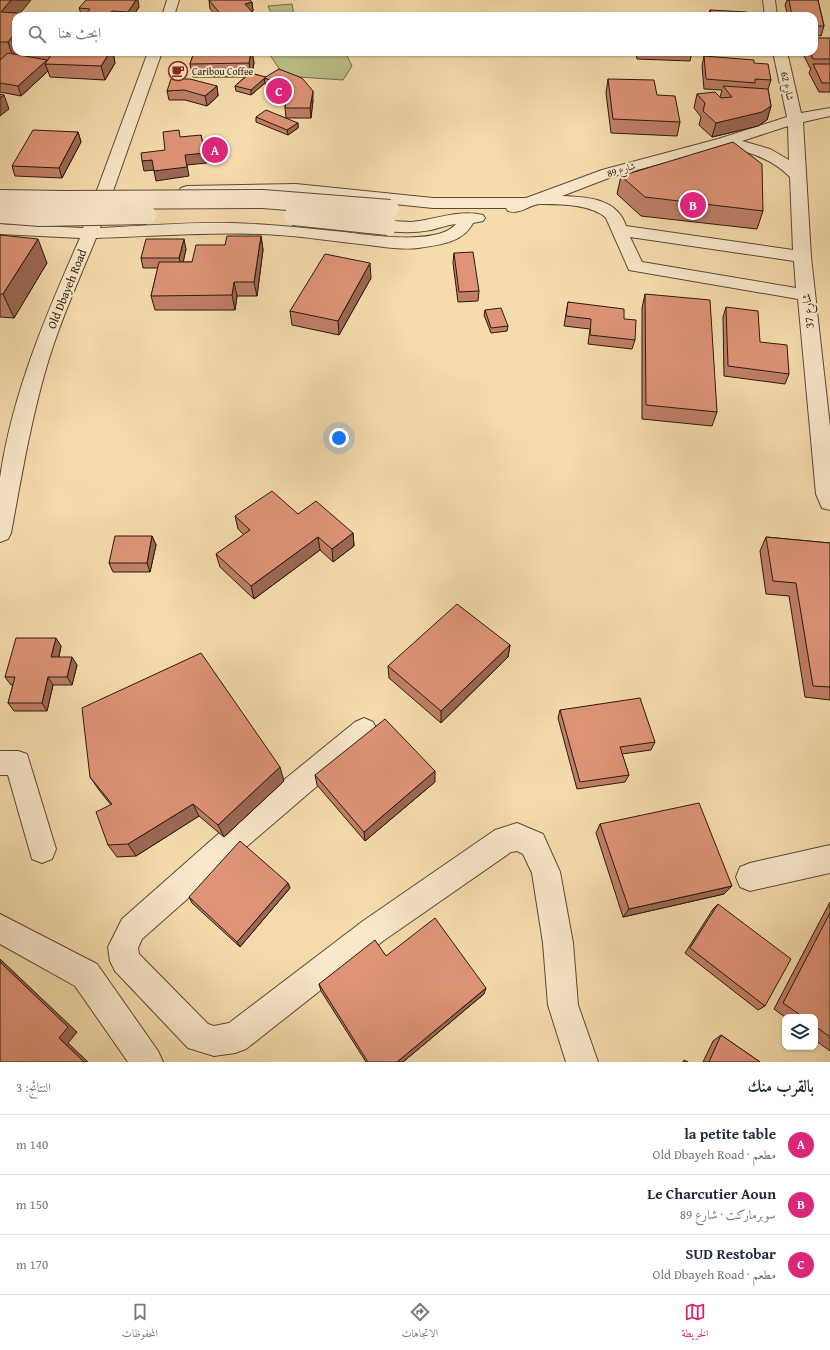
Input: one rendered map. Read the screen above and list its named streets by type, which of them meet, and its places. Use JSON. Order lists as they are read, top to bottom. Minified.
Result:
{"streets":{"street":["شارع 62","شارع 89","Old Dbayeh Road","شارع 37"]},"crossings":[["شارع 62","شارع 89"],["شارع 62","شارع 37"],["شارع 89","شارع 37"]],"places":{"cafe":["Caribou Coffee"]},"page":{"search":"ابحث هنا","pins":["C","A","B"],"heading":["بالقرب منك","النتائج: 3"],"list":[{"mark":"A","name":"la petite table","note":"مطعم · Old Dbayeh Road","value":"140 m"},{"mark":"B","name":"Le Charcutier Aoun","note":"سوبرماركت · شارع 89","value":"150 m"},{"mark":"C","name":"SUD Restobar","note":"مطعم · Old Dbayeh Road","value":"170 m"}],"nav":["الخريطة","الاتجاهات","المحفوظات"]}}
